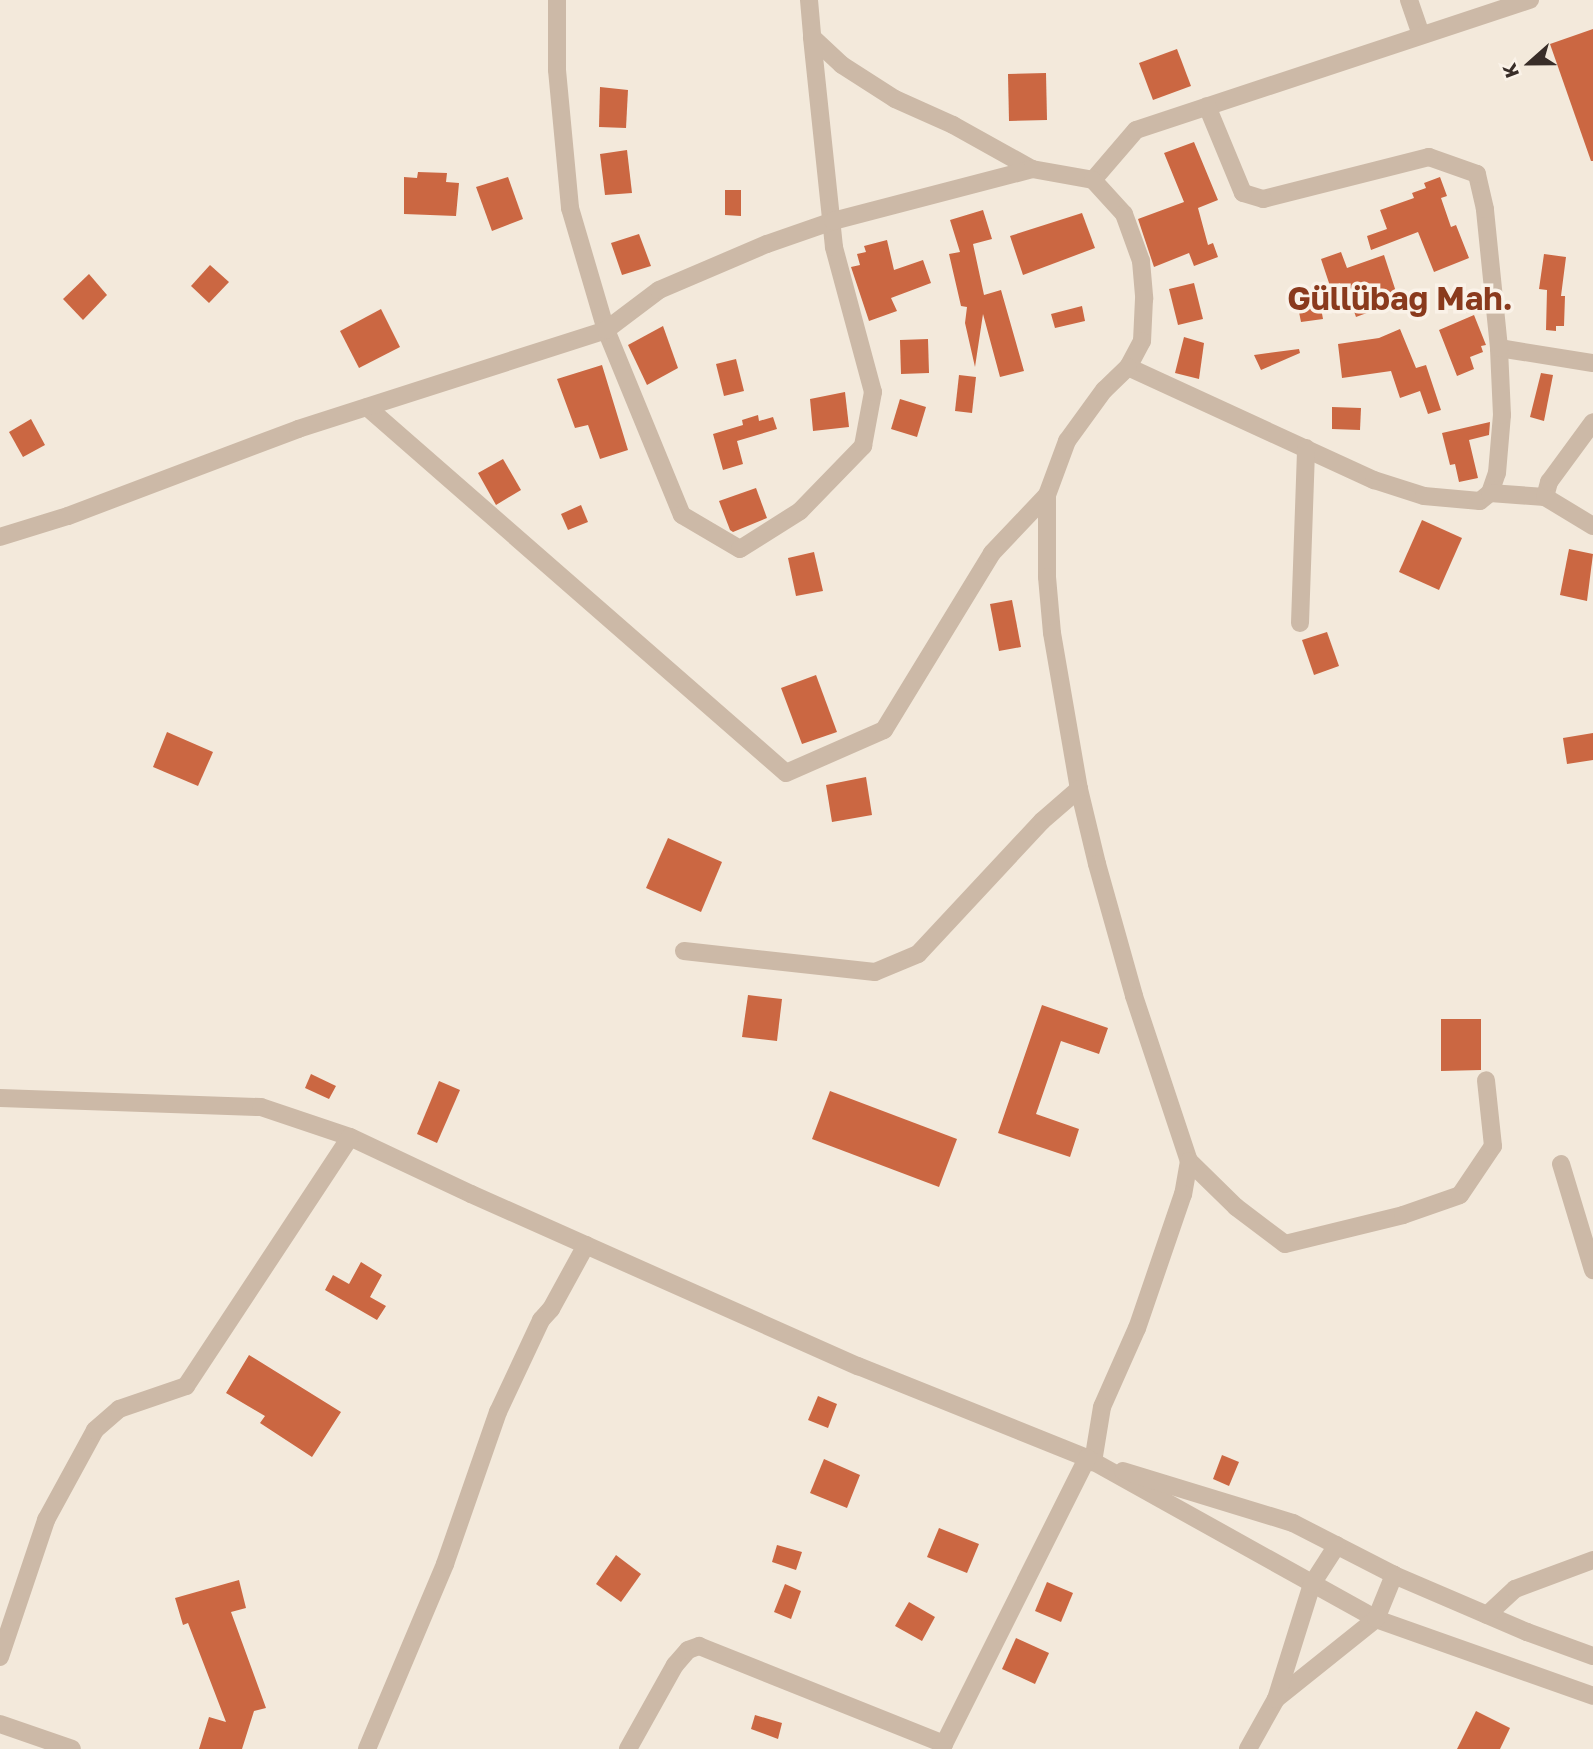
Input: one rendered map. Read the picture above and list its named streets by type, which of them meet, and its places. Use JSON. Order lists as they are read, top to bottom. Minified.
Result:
{"districts":["Güllübağ Mah."],"north":"left"}
